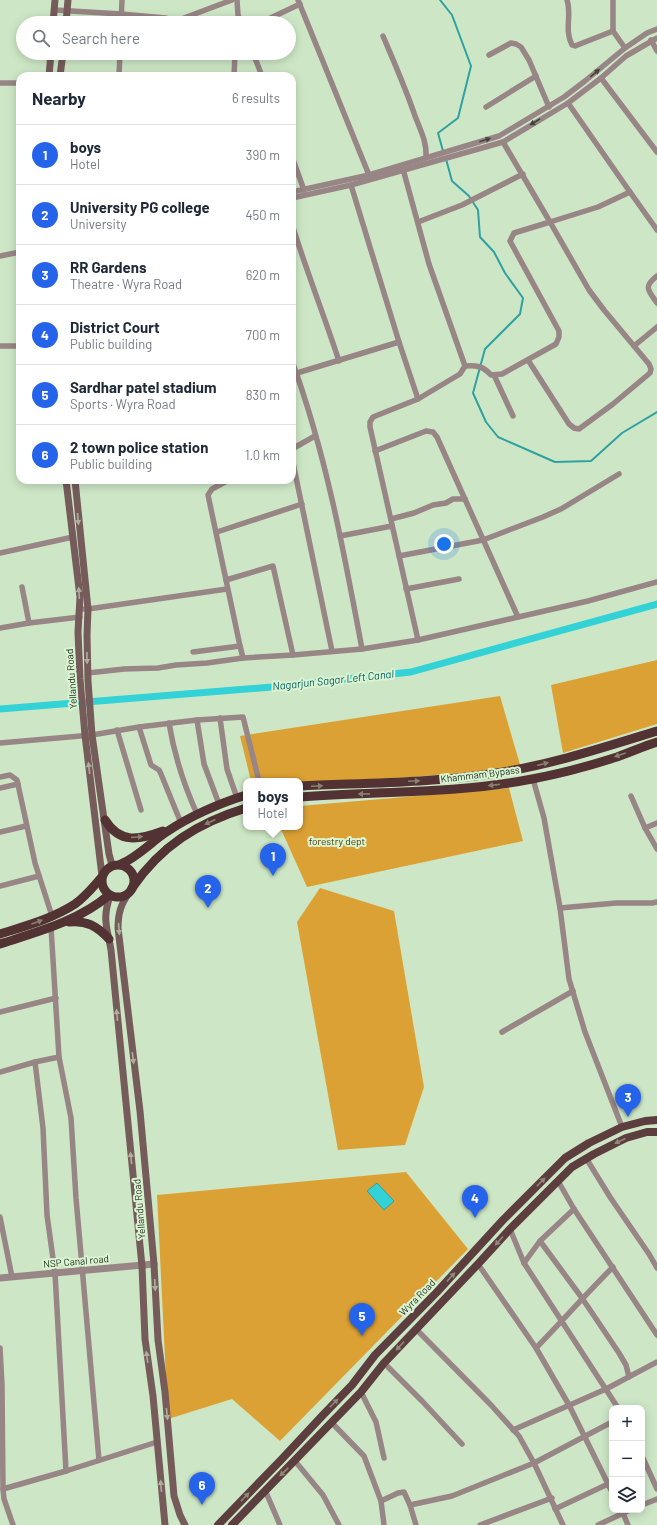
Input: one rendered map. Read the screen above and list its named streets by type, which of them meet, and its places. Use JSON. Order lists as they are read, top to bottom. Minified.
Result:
{"streets":{"highway":["Khammam Bypass"],"main road":["Yellandu Road","Wyra Road"],"street":["NSP Canal road"]},"crossings":[["Yellandu Road","NSP Canal road"]],"water":["Nagarjun Sagar Left Canal"],"parks":["forestry dept"],"page":{"search":"Search here","heading":["Nearby","6 results"],"list":[{"mark":"1","name":"boys","note":"Hotel","value":"390 m"},{"mark":"2","name":"University PG college","note":"University","value":"450 m"},{"mark":"3","name":"RR Gardens","note":"Theatre · Wyra Road","value":"620 m"},{"mark":"4","name":"District Court","note":"Public building","value":"700 m"},{"mark":"5","name":"Sardhar patel stadium","note":"Sports · Wyra Road","value":"830 m"},{"mark":"6","name":"2 town police station","note":"Public building","value":"1.0 km"}],"popup":["boys","Hotel"],"pins":["1","2","3","4","5","6"],"map_buttons":["+","−"]}}
